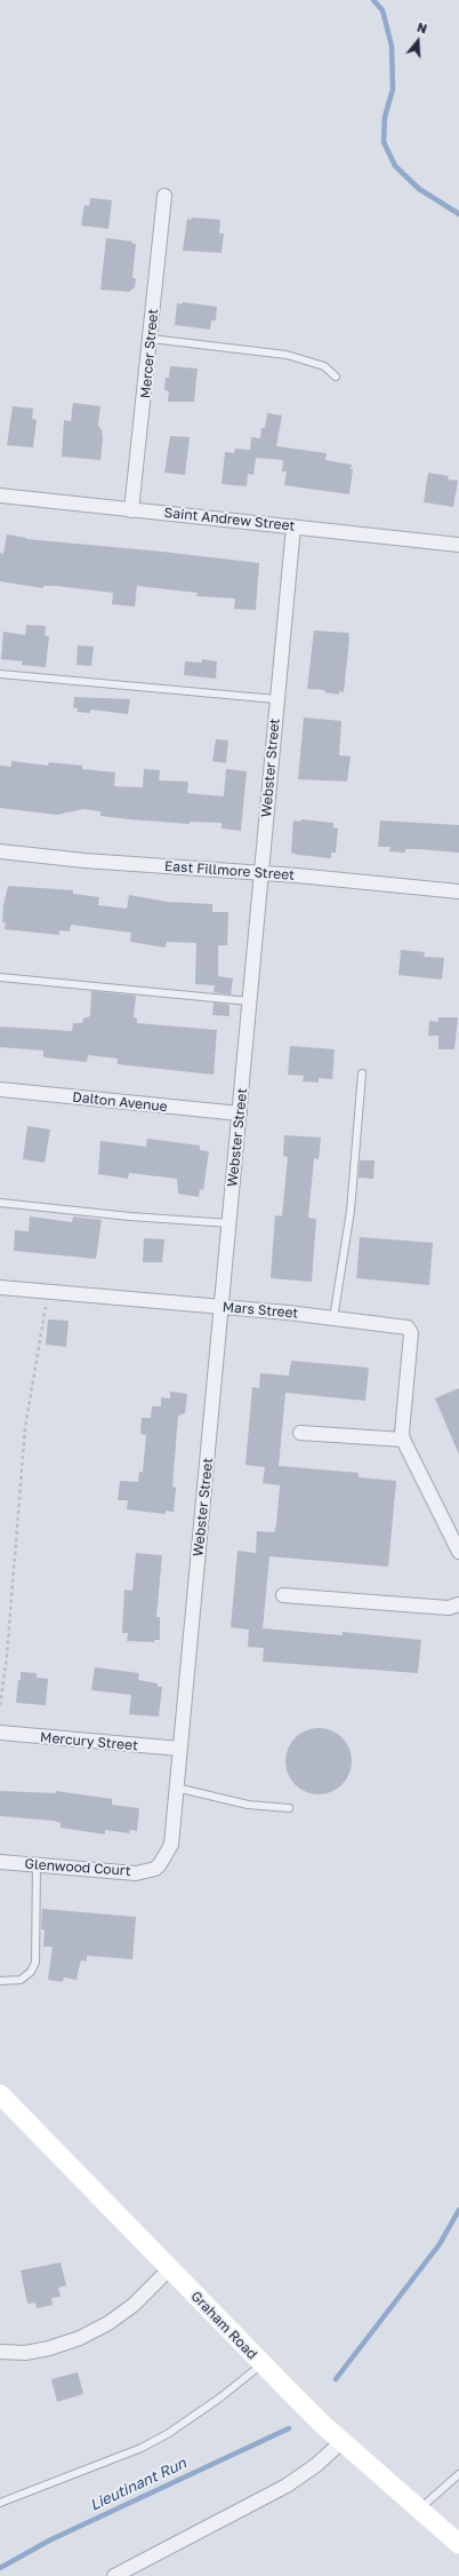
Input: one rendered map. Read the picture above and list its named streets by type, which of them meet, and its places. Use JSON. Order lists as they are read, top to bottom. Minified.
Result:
{"streets":{"main road":["Graham Road"],"street":["Mercer Street","Saint Andrew Street","Webster Street","East Fillmore Street","Dalton Avenue","Mars Street","Mercury Street","Glenwood Court"]},"crossings":[["Mercer Street","Saint Andrew Street"],["Saint Andrew Street","Webster Street"],["Webster Street","East Fillmore Street"],["Webster Street","Dalton Avenue"],["Webster Street","Mars Street"],["Webster Street","Mercury Street"],["Webster Street","Glenwood Court"]],"water":["Lieutinant Run"],"north":"top"}
